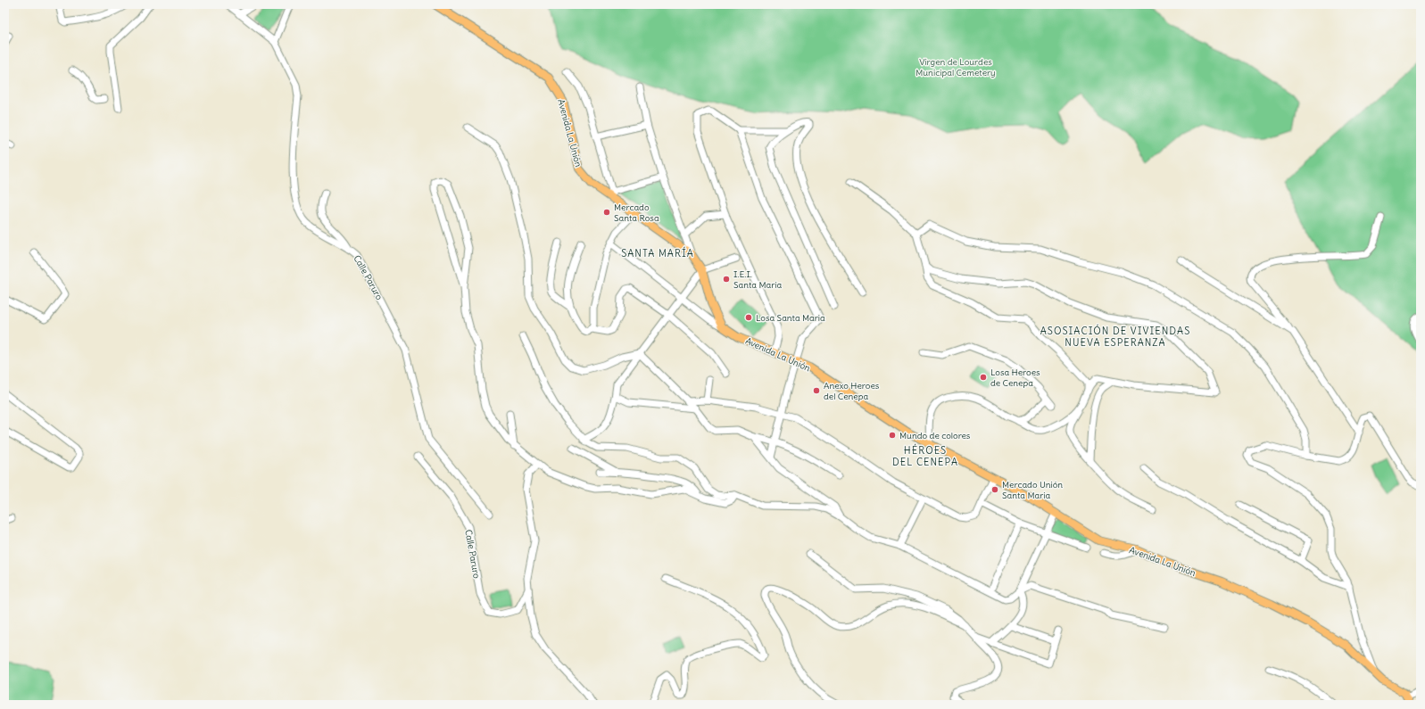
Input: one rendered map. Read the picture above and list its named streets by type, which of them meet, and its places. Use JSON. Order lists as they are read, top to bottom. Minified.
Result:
{"streets":{"main road":["Avenida La Unión"],"street":["Calle Paruro"]},"districts":["SANTA MARÍA","ASOSIACIÓN DE VIVIENDAS NUEVA ESPERANZA","HÉROES DEL CENEPA"],"parks":["Virgen de Lourdes Municipal Cemetery"],"places":["Mercado Santa Rosa","I.E.I. Santa María","Losa Santa Maria","Losa Heroes de Cenepa","Anexo Heroes del Cenepa","Mundo de colores","Mercado Unión Santa Maria"]}
